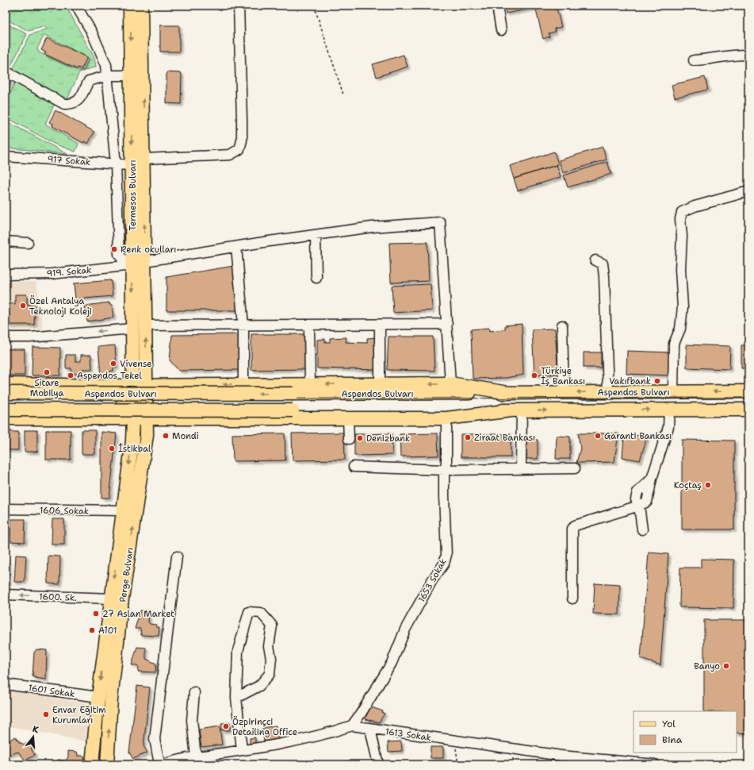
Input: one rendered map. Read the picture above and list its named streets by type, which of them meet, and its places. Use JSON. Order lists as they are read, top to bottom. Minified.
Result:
{"streets":{"main road":["Termesos Bulvarı","Aspendos Bulvarı","Perge Bulvarı"],"street":["917 Sokak","919. Sokak","1606 Sokak","1653 Sokak","1600. Sk.","1601 Sokak","1613 Sokak"]},"crossings":[["917 Sokak","Termesos Bulvarı"],["Termesos Bulvarı","919. Sokak"],["Termesos Bulvarı","Perge Bulvarı"],["1606 Sokak","Perge Bulvarı"],["Perge Bulvarı","1600. Sk."],["Perge Bulvarı","1601 Sokak"],["1653 Sokak","1613 Sokak"]],"one_way":["1600. Sk."],"places":["Renk okulları","Özel Antalya Teknoloji Koleji","Vivense","Sitare Mobilya","Aspendos Tekel","Türkiye İş Bankası","Vakıfbank","Mondi","Garanti Bankası","Ziraat Bankası","Denizbank","İstikbal","Koçtaş","27 Aslan Market","A101","Banyo","Envar Eğitim Kurumları","Özpirinçci Detailing Office"],"legend":["Yol","Bina"],"north":"top"}
